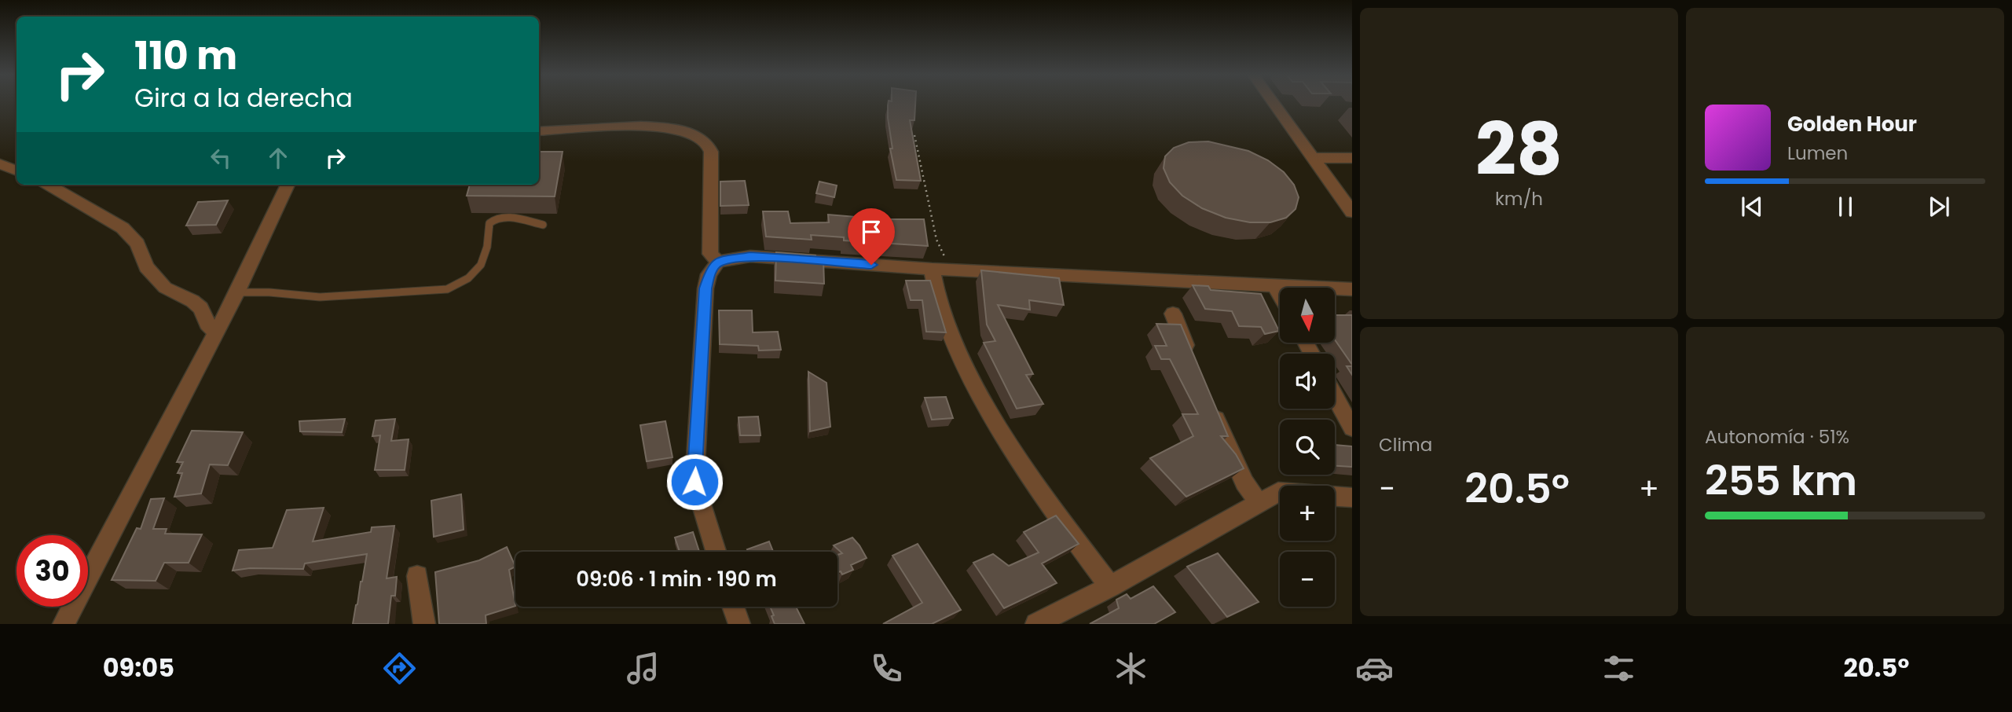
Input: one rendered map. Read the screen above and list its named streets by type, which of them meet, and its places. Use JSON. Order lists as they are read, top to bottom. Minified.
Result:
{"north":"bottom","page":{"tile":[["28","km/h"],"Clima",["Autonomía · 51%","255 km"]],"turn":["110 m","Gira a la derecha"],"song":["Golden Hour","Lumen"],"map_buttons":["+","−"],"heat":["−","20.5°","+"],"limit":"30","trip":"09:06 · 1 min · 190 m","tabs":["09:05","20.5°"]}}
